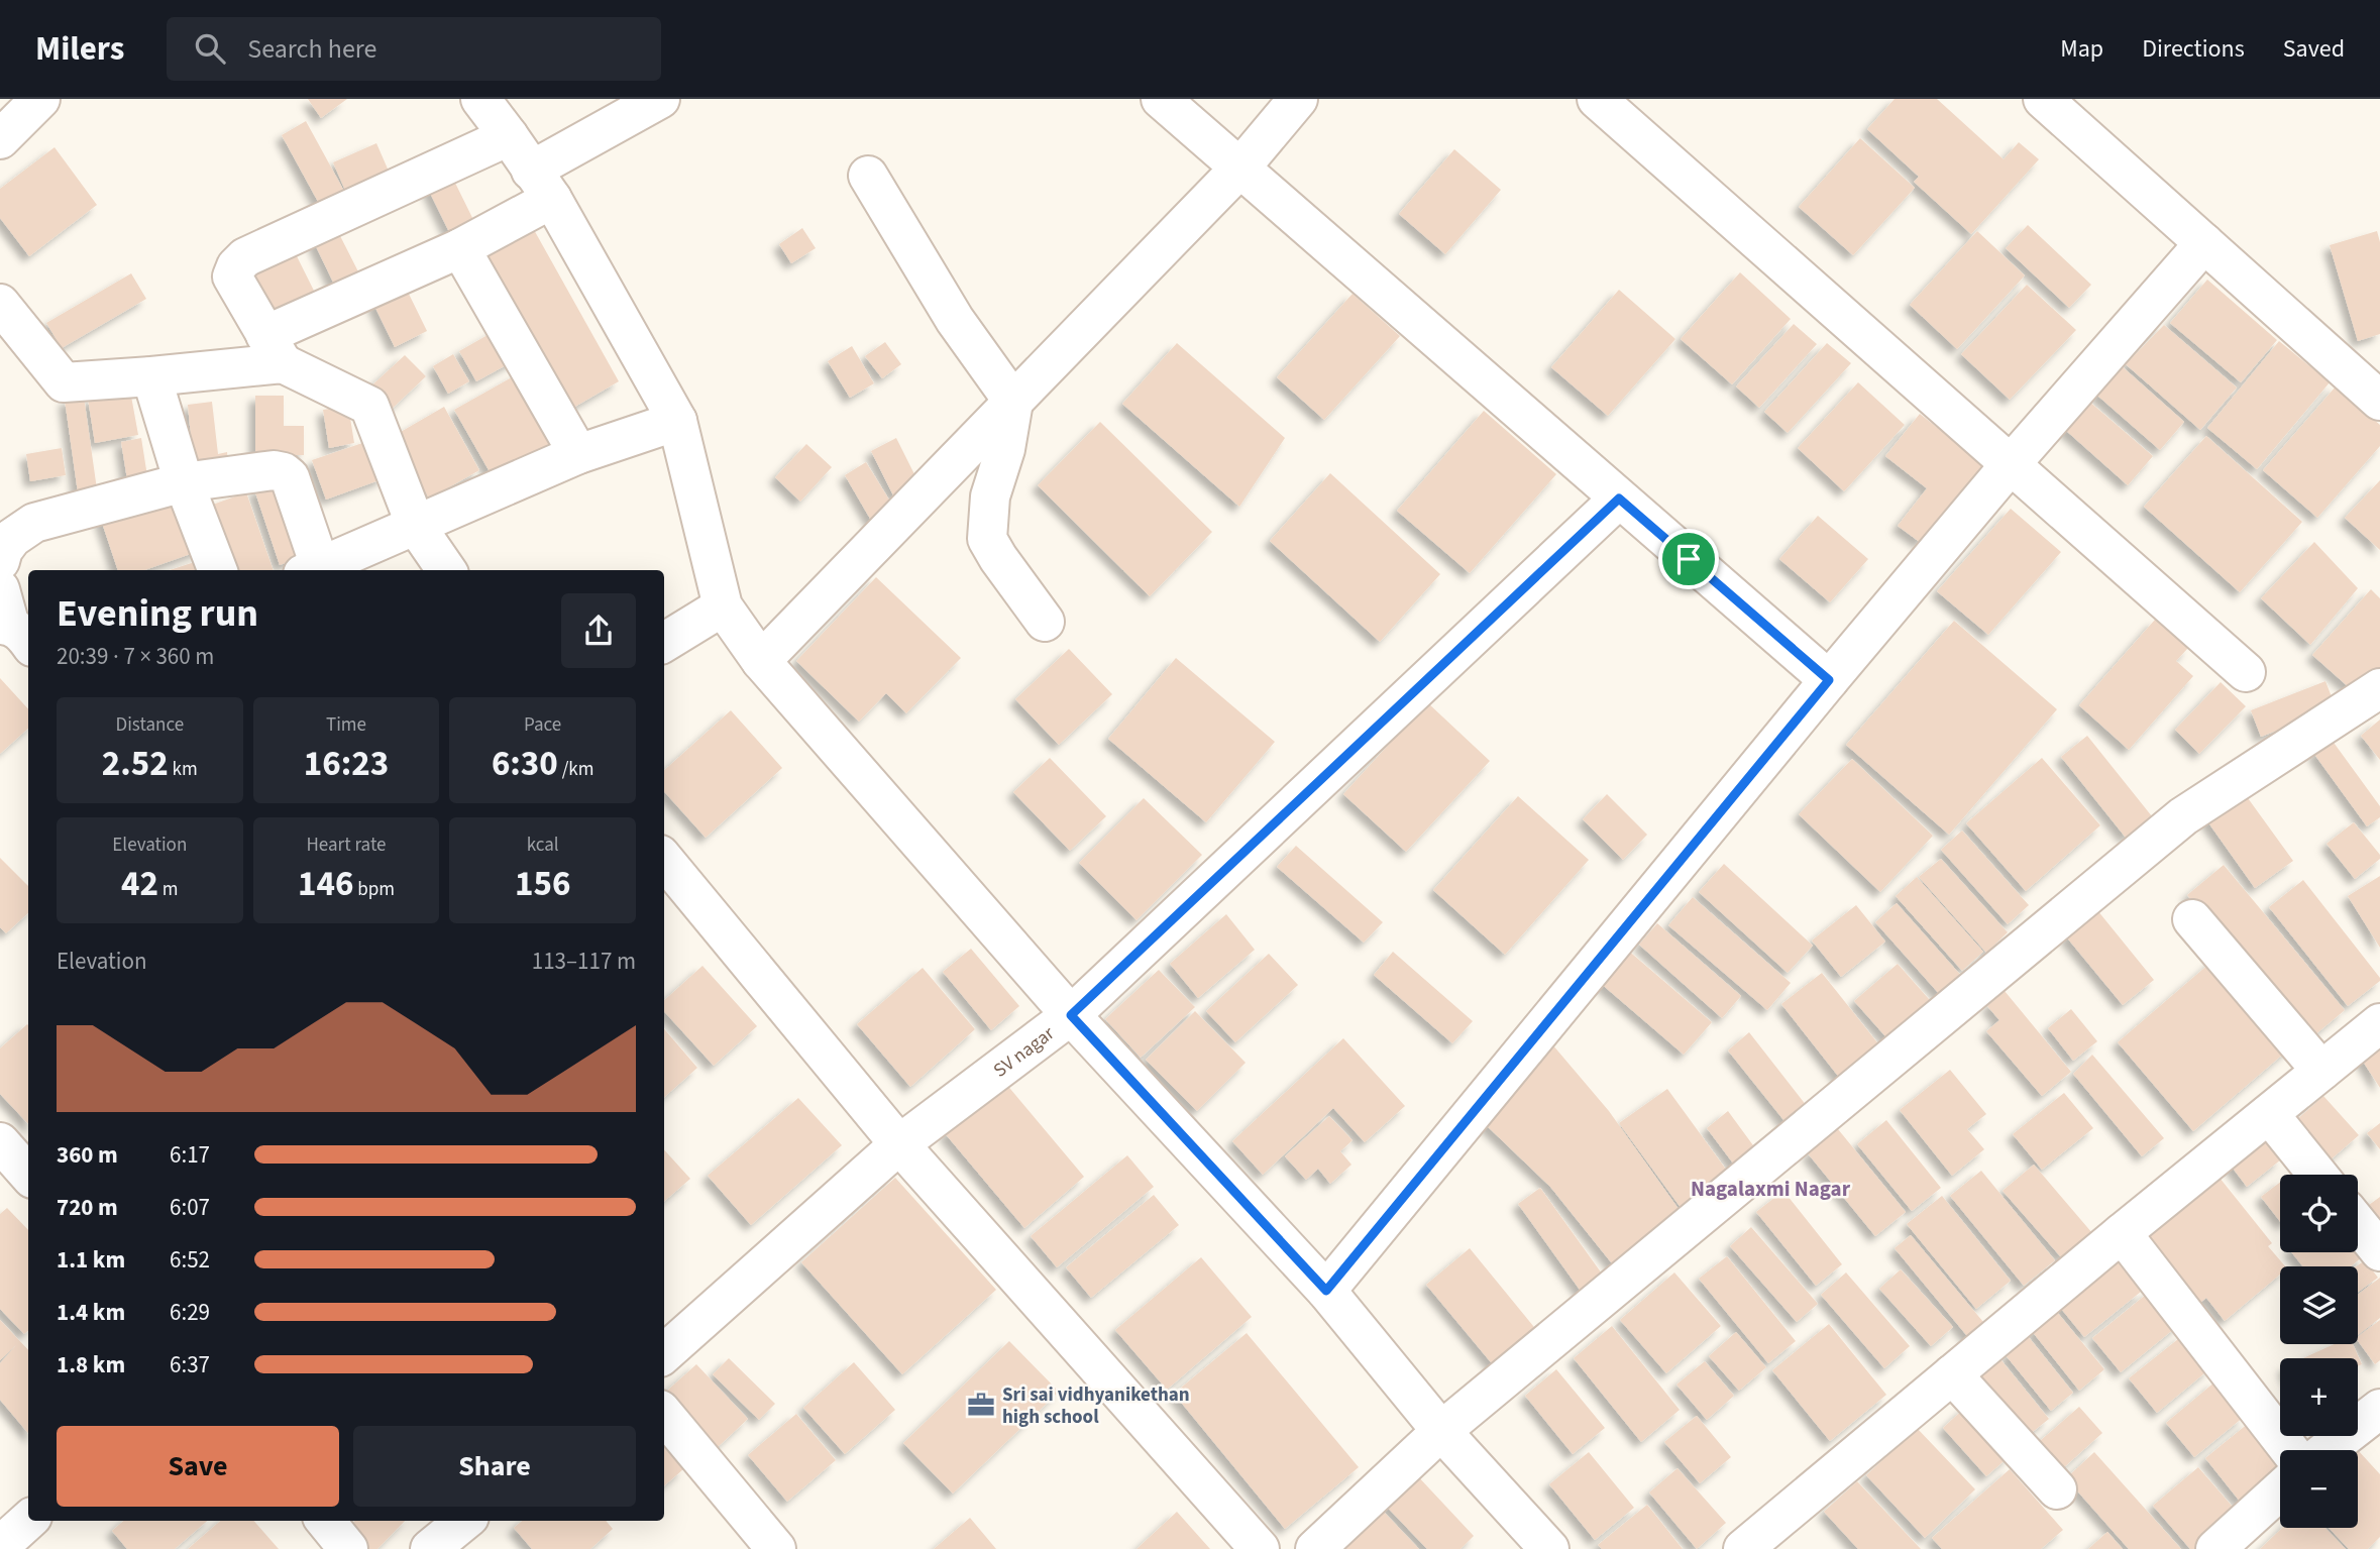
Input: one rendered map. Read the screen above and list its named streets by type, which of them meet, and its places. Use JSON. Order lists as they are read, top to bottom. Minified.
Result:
{"streets":{"street":["SV nagar"]},"districts":["Nagalaxmi Nagar"],"places":{"office":["Sri sai vidhyanikethan high school"]},"page":{"header":"Milers","search":"Search here","nav":["Map","Directions","Saved"],"heading":["Evening run","20:39 · 7 × 360 m"],"stats":[["Distance","2.52 km"],["Time","16:23"],["Pace","6:30 /km"],["Elevation","42 m"],["Heart rate","146 bpm"],["kcal","156"]],"chart":["Elevation","113–117 m"],"list":[{"name":"360 m","note":"6:17"},{"name":"720 m","note":"6:07"},{"name":"1.1 km","note":"6:52"},{"name":"1.4 km","note":"6:29"},{"name":"1.8 km","note":"6:37"}],"map_buttons":["+","−"],"buttons":["Save","Share"]}}
